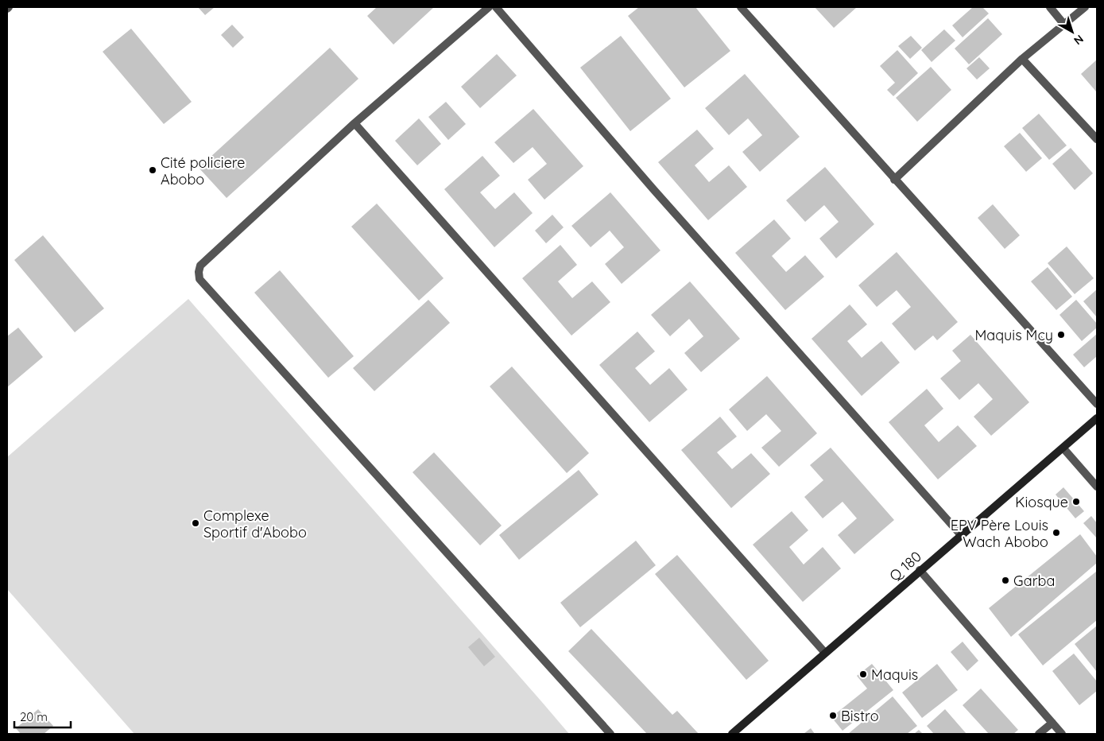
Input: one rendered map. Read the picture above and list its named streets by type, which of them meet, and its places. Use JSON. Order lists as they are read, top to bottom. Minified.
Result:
{"streets":{"street":["Q 180"]},"places":["Cité policiere Abobo","Maquis Mcy","Kiosque","Complexe Sportif d'Abobo","EPV Père Louis Wach Abobo","Garba","Maquis","Bistro"],"scale_bar":"20 m","north":"bottom right"}
